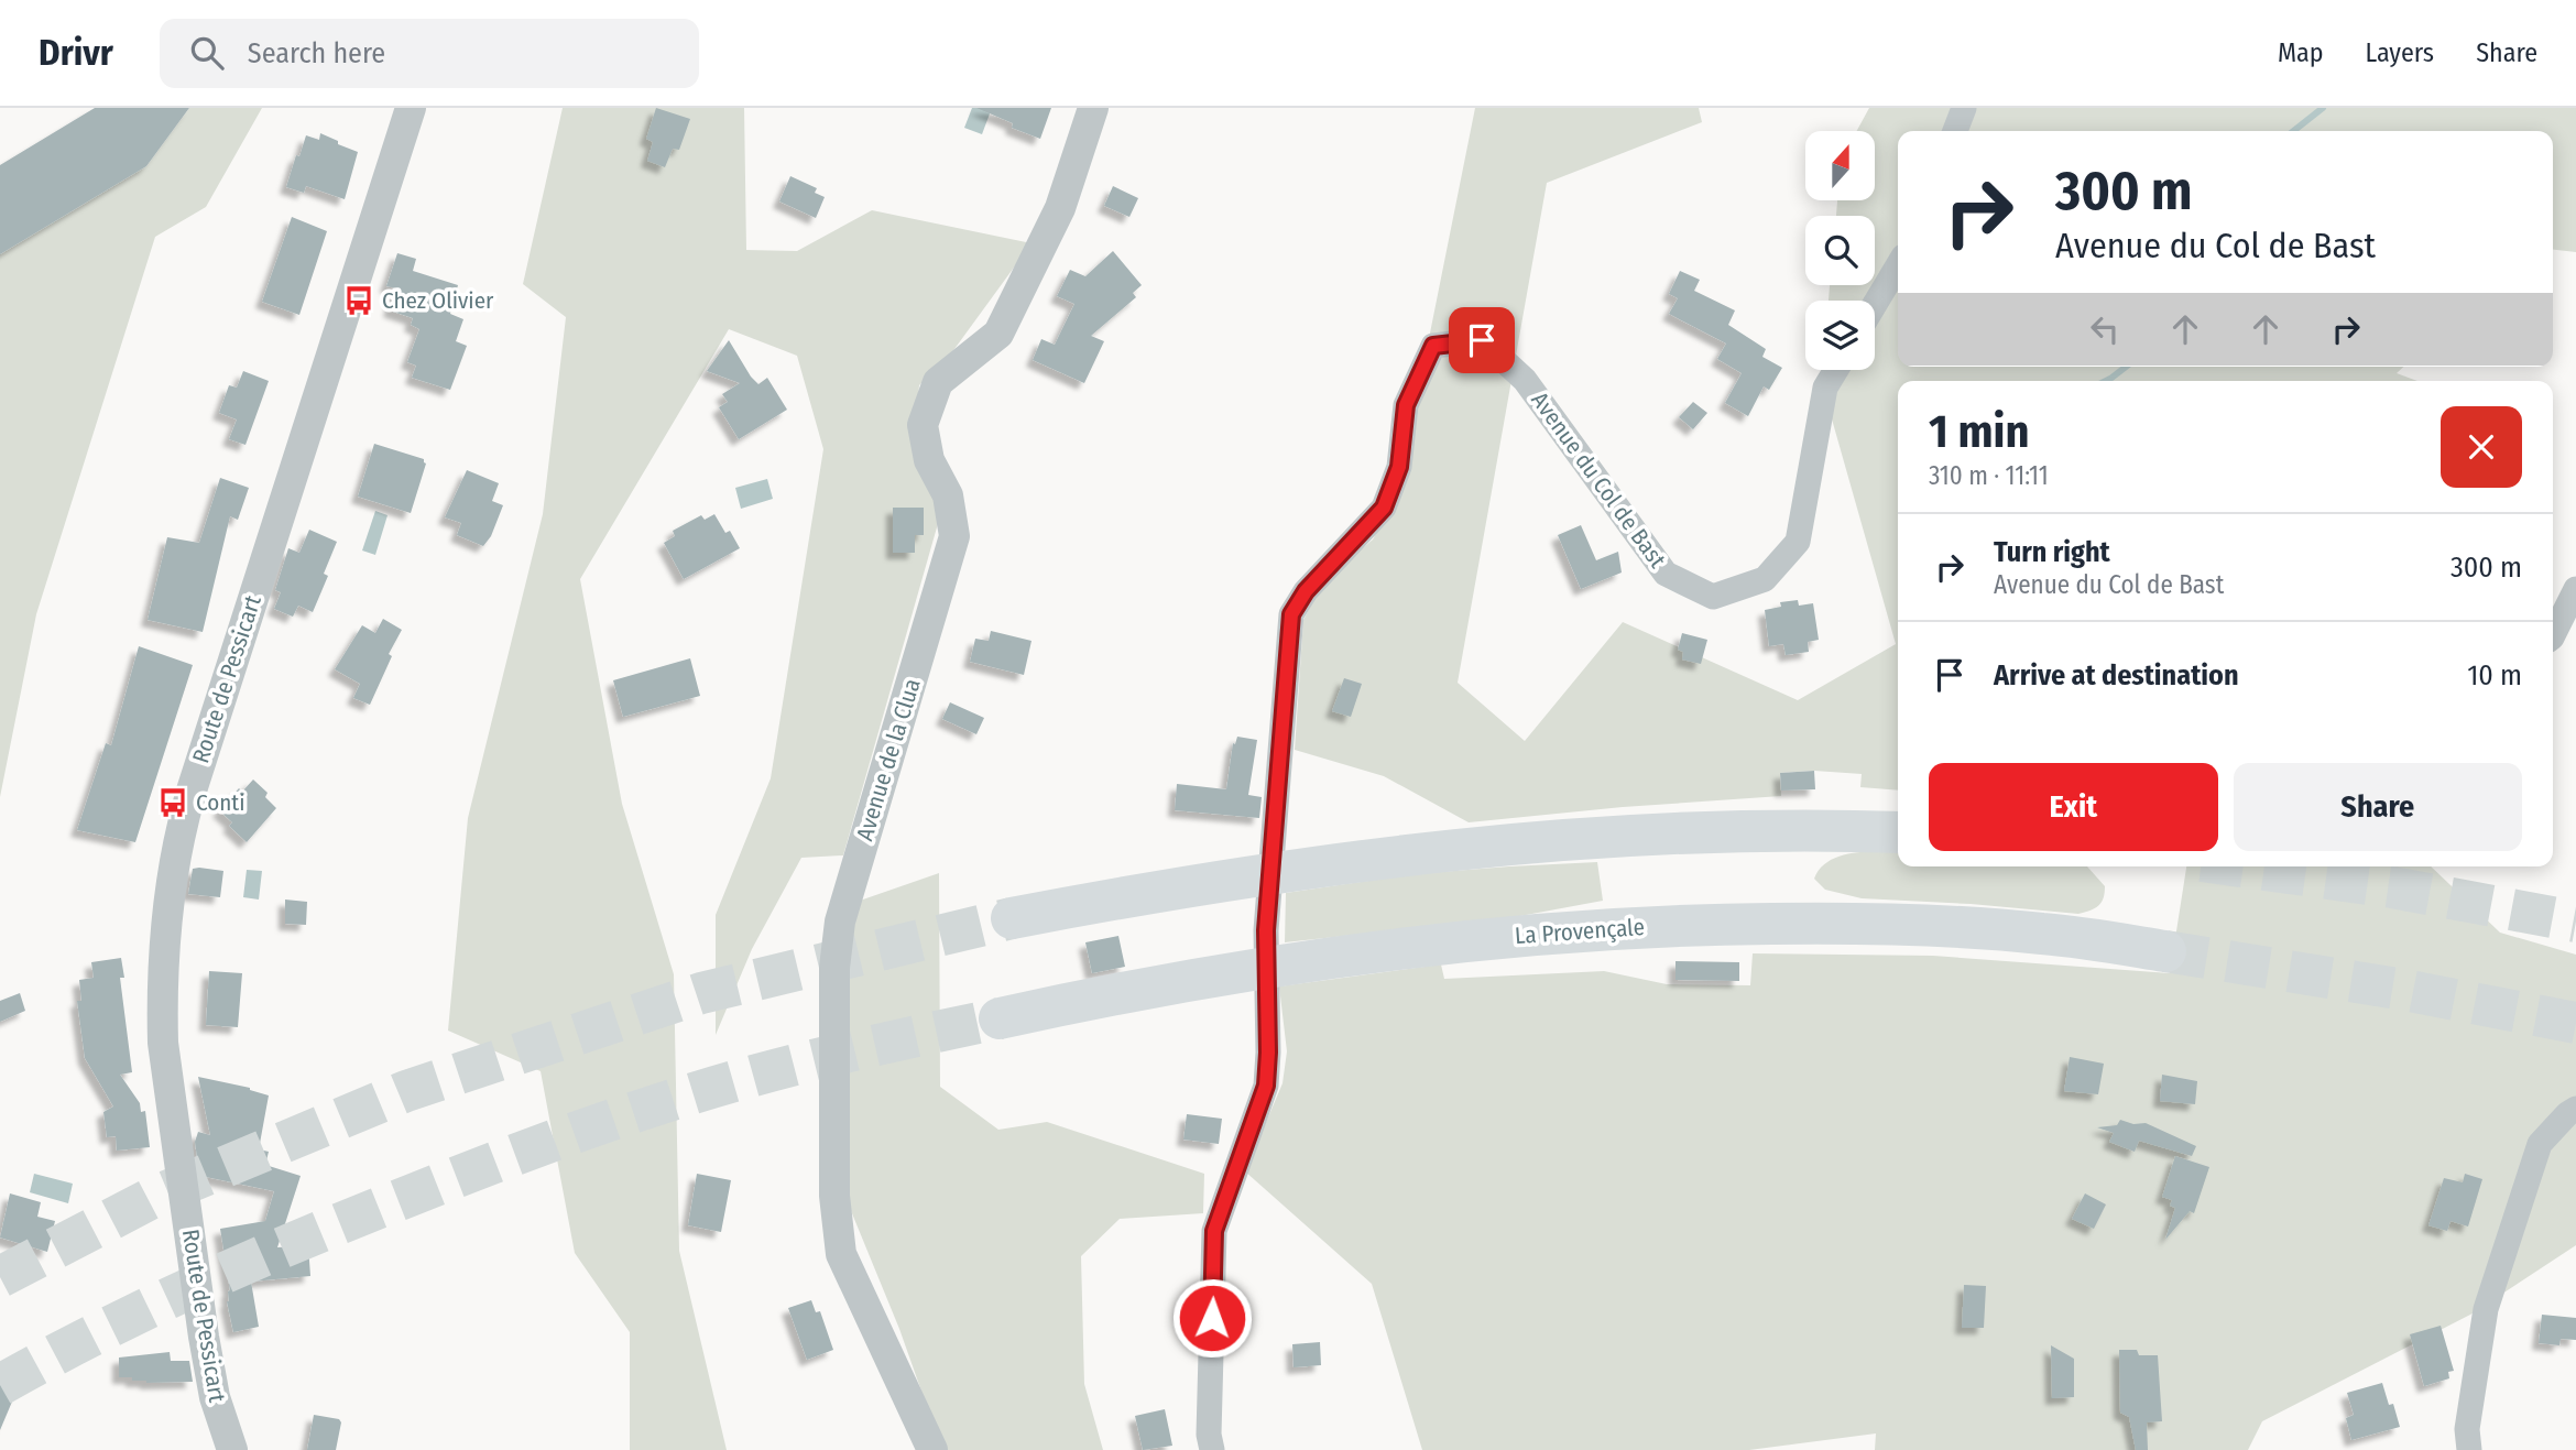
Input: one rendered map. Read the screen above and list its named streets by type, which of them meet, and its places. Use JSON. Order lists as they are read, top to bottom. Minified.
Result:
{"streets":{"highway":["La Provençale"],"street":["Avenue du Col de Bast","Route de Pessicart","Avenue de la Clua"]},"places":{"bus stop":["Chez Olivier","Conti"]},"north":"top","page":{"header":"Drivr","search":"Search here","nav":["Map","Layers","Share"],"turn":["300 m","Avenue du Col de Bast"],"heading":["1 min","310 m · 11:11"],"list":[{"name":"Turn right","note":"Avenue du Col de Bast","value":"300 m"},{"name":"Arrive at destination","value":"10 m"}],"buttons":["Exit","Share"]}}
